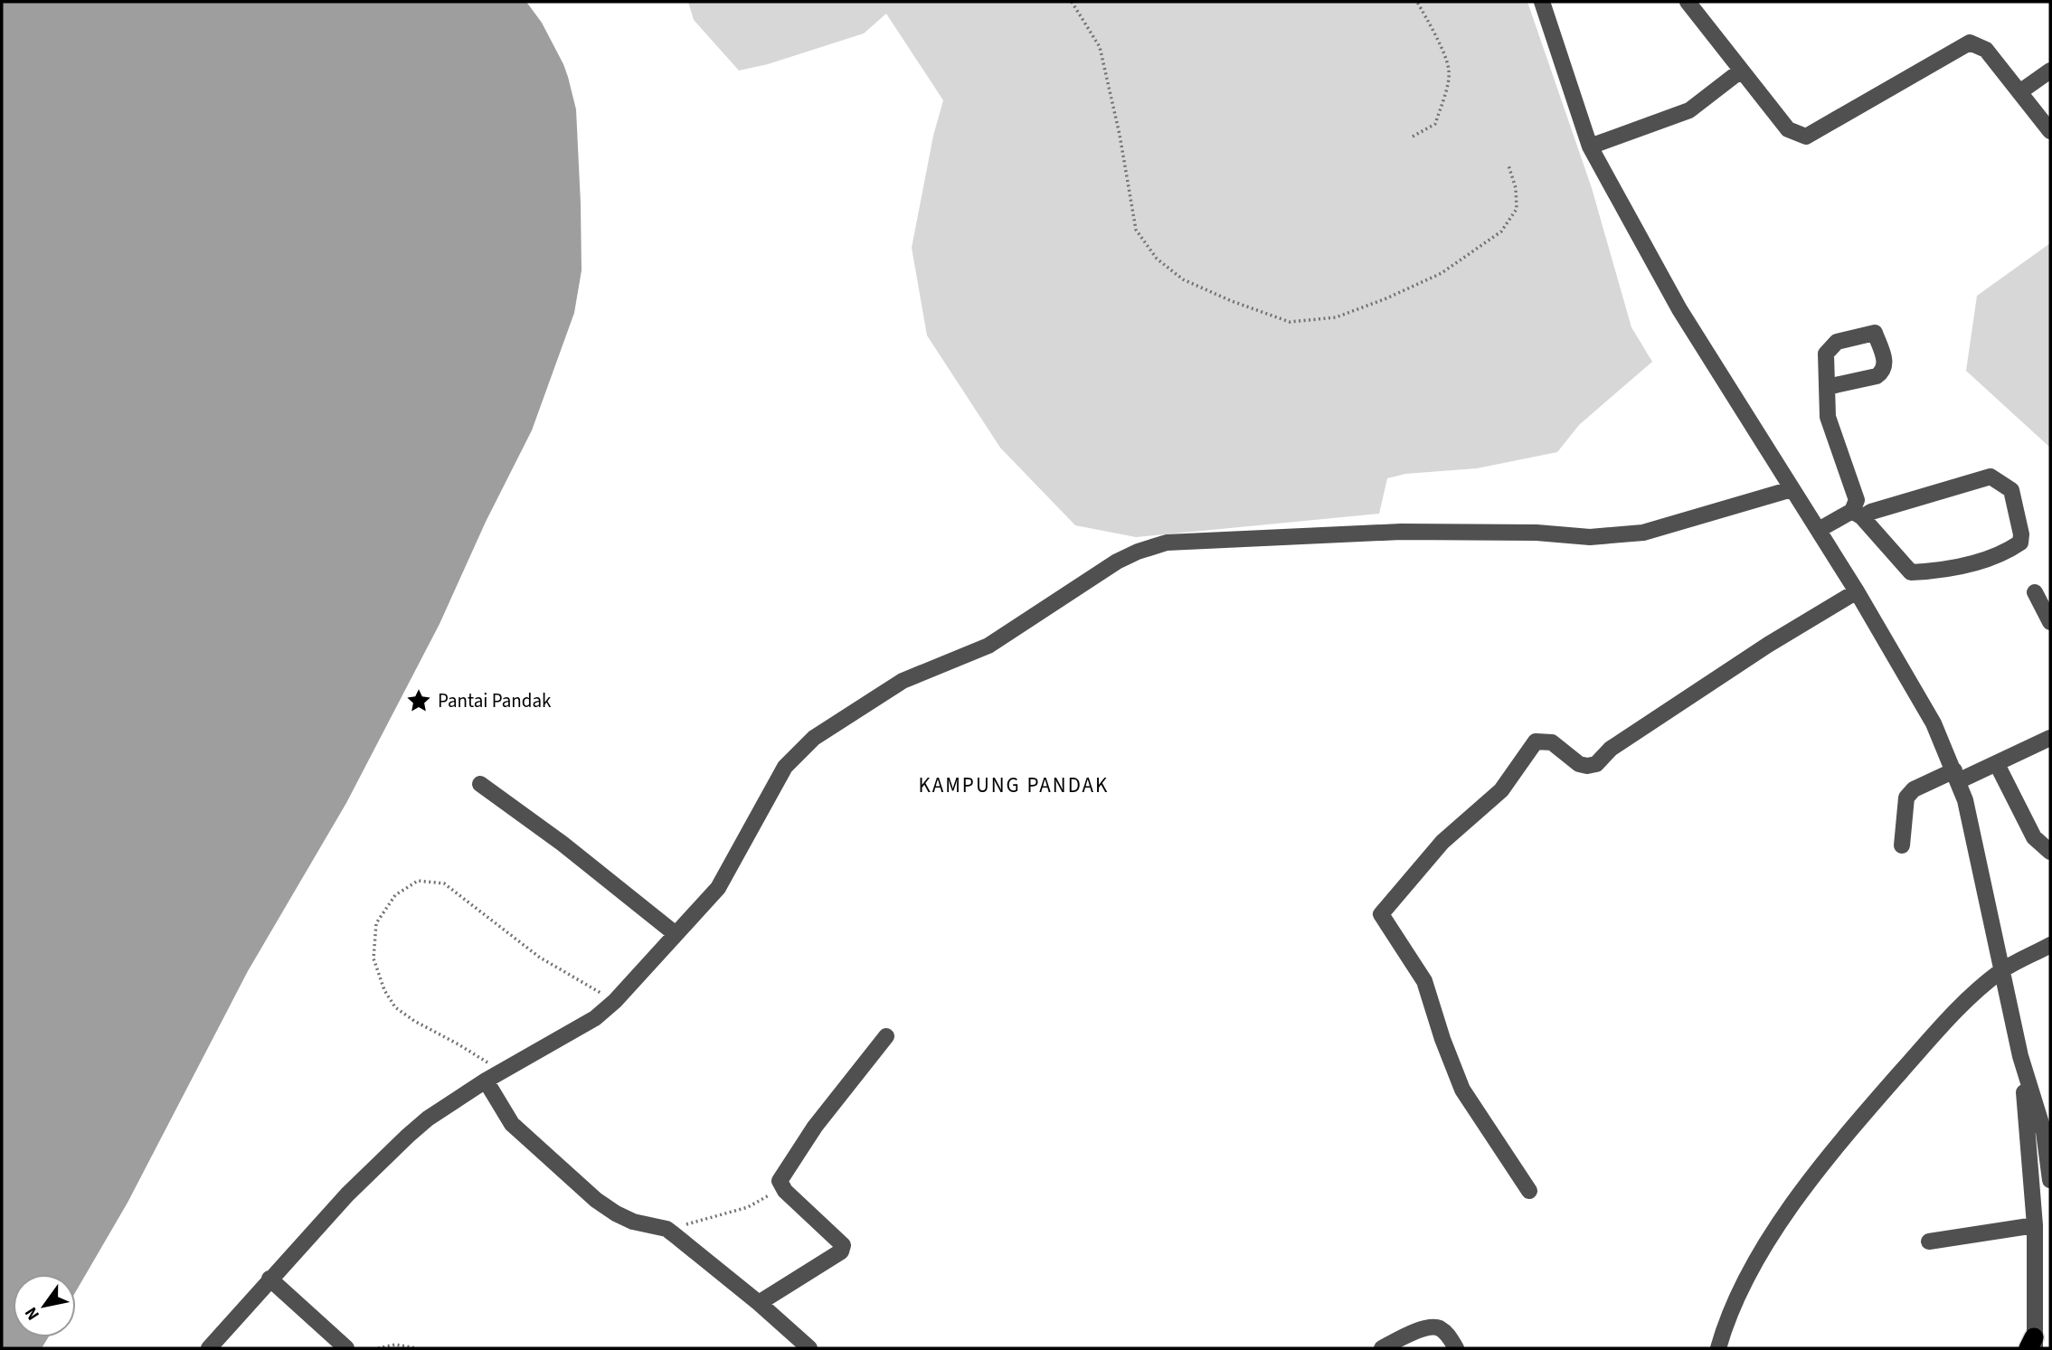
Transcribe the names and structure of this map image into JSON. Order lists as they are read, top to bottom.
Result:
{
  "districts": ["KAMPUNG PANDAK"],
  "places": {
    "place": ["Pantai Pandak"]
  },
  "north": "bottom left"
}
